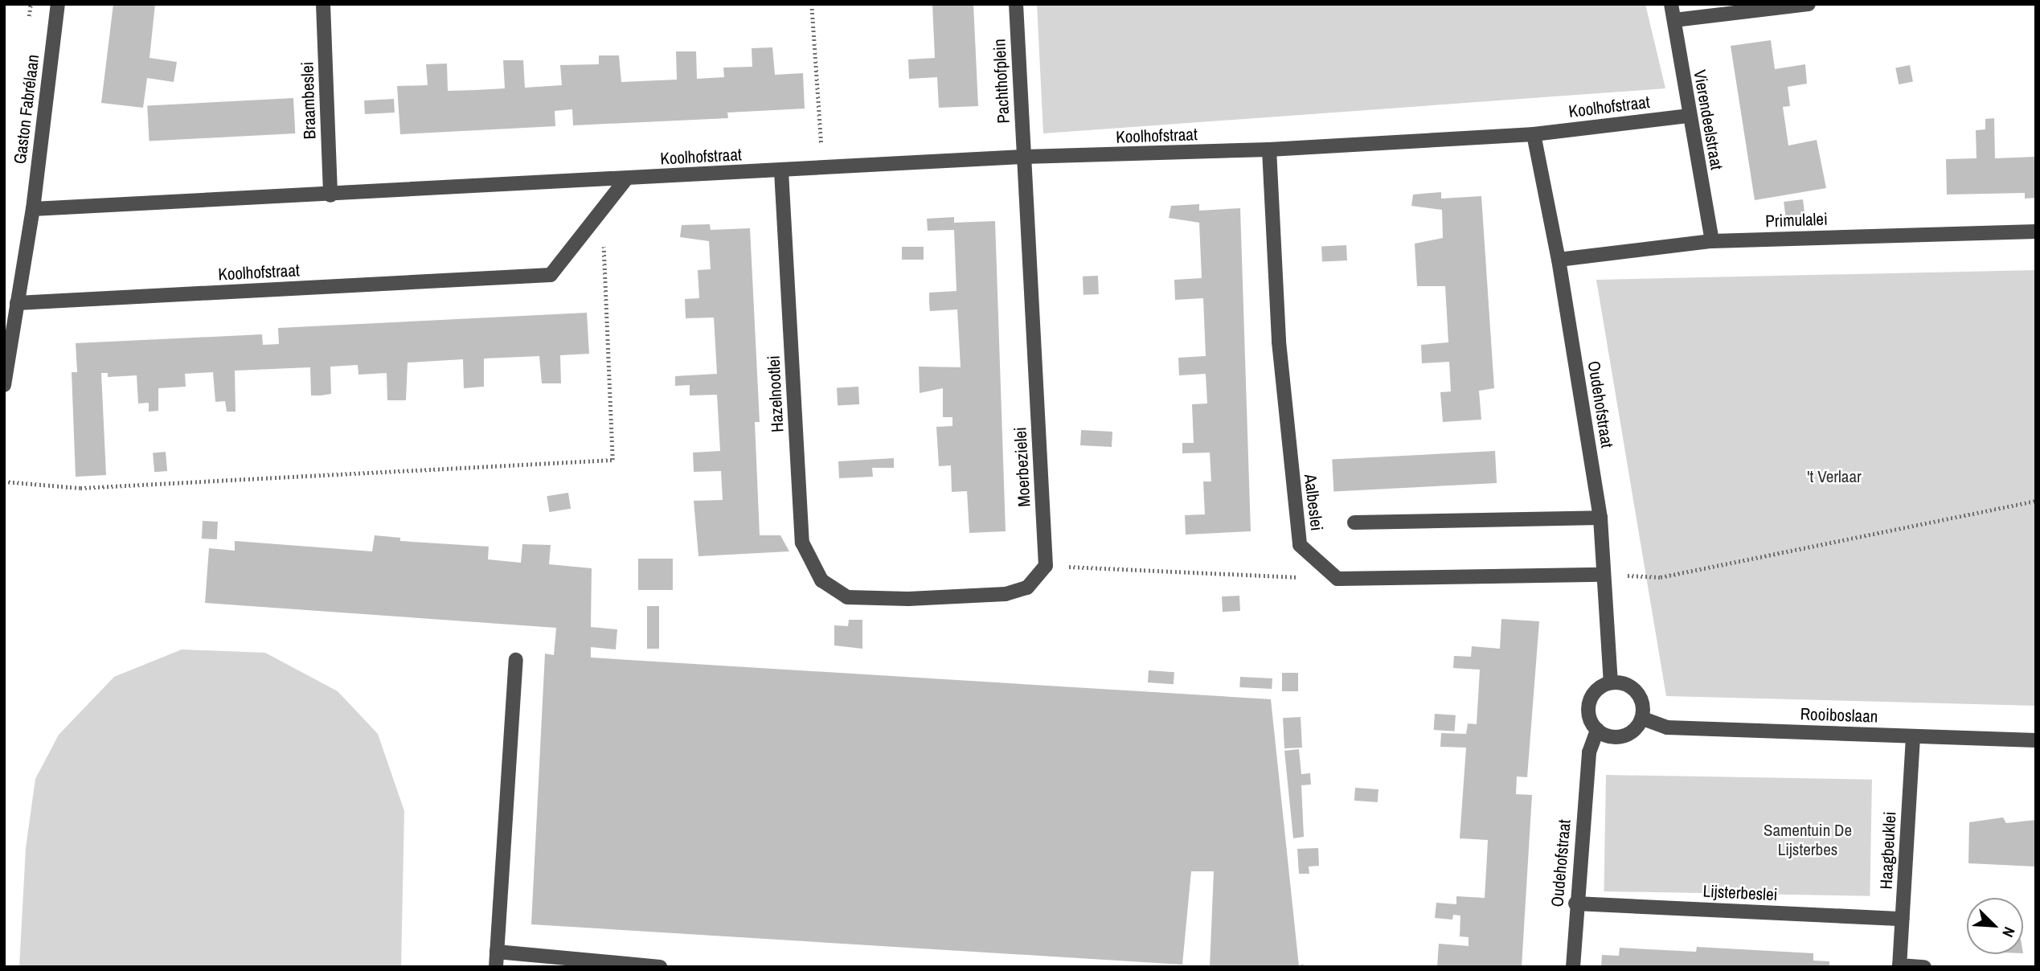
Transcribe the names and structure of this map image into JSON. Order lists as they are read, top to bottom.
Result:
{
  "streets": {
    "street": [
      "Pachthofplein",
      "Braambeslei",
      "Koolhofstraat",
      "Gaston Fabrélaan",
      "Vierendeelstraat",
      "Primulalei",
      "Hazelnootlei",
      "Oudehofstraat",
      "Moerbezielei",
      "Aalbeslei",
      "Rooiboslaan",
      "Haagbeuklei",
      "Lijsterbeslei"
    ]
  },
  "crossings": [
    ["Pachthofplein", "Koolhofstraat"],
    ["Pachthofplein", "Moerbezielei"],
    ["Braambeslei", "Koolhofstraat"],
    ["Koolhofstraat", "Gaston Fabrélaan"],
    ["Koolhofstraat", "Vierendeelstraat"],
    ["Koolhofstraat", "Hazelnootlei"],
    ["Koolhofstraat", "Oudehofstraat"],
    ["Koolhofstraat", "Moerbezielei"],
    ["Koolhofstraat", "Aalbeslei"],
    ["Vierendeelstraat", "Primulalei"],
    ["Primulalei", "Oudehofstraat"],
    ["Hazelnootlei", "Moerbezielei"],
    ["Oudehofstraat", "Rooiboslaan"],
    ["Oudehofstraat", "Lijsterbeslei"],
    ["Rooiboslaan", "Haagbeuklei"],
    ["Haagbeuklei", "Lijsterbeslei"]
  ],
  "parks": ["'t Verlaar", "Samentuin De Lijsterbes"],
  "north": "bottom right"
}
